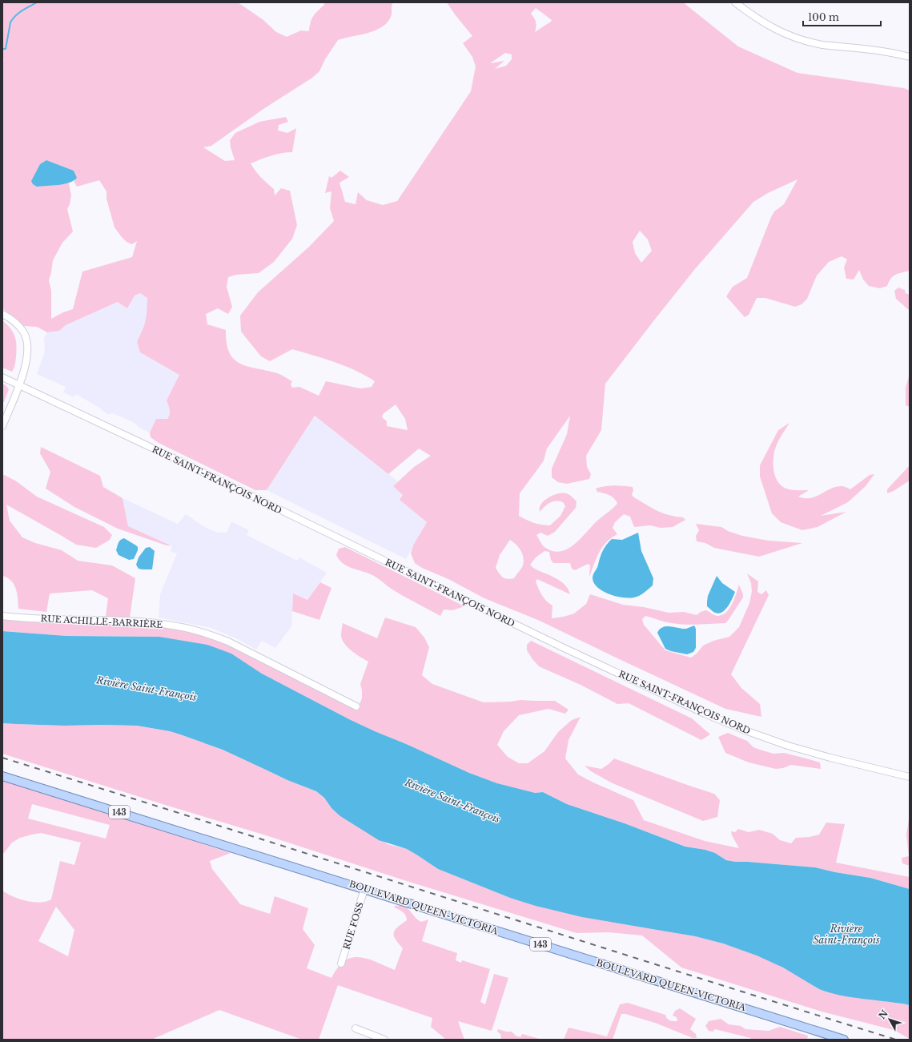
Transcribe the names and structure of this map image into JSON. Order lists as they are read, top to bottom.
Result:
{
  "streets": {
    "main road": ["143", "BOULEVARD QUEEN-VICTORIA"],
    "street": ["RUE SAINT-FRANÇOIS NORD", "RUE ACHILLE-BARRIÈRE", "RUE FOSS"]
  },
  "crossings": [
    ["BOULEVARD QUEEN-VICTORIA", "RUE FOSS"]
  ],
  "water": ["Rivière Saint-François"],
  "scale_bar": "100 m",
  "north": "top left"
}
